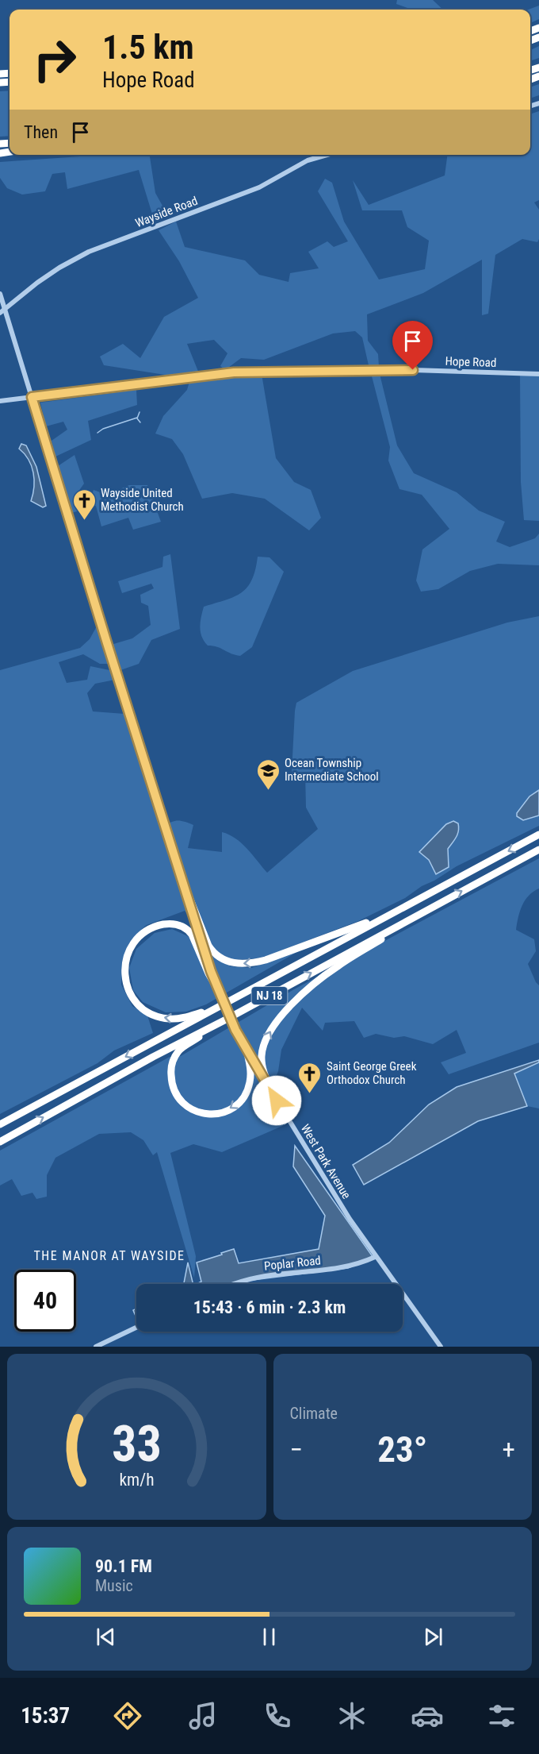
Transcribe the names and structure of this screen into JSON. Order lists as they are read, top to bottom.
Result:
{
  "streets": {
    "highway": ["NJ 18"],
    "street": [
      "Wayside Road",
      "Hope Road",
      "West Park Avenue",
      "Poplar Road"
    ]
  },
  "crossings": [
    ["Wayside Road", "West Park Avenue"],
    ["Hope Road", "West Park Avenue"],
    ["West Park Avenue", "Poplar Road"]
  ],
  "districts": ["THE MANOR AT WAYSIDE"],
  "places": {
    "church": ["Wayside United Methodist Church", "Saint George Greek Orthodox Church"],
    "school or university": ["Ocean Township Intermediate School"]
  },
  "page": {
    "turn": ["1.5 km", "Hope Road"],
    "then": "Then",
    "limit": "40",
    "trip": "15:43 · 6 min · 2.3 km",
    "tile": "Climate",
    "heat": ["−", "23°", "+"],
    "song": ["90.1 FM", "Music"],
    "tabs": "15:37",
    "gauge": ["33", "km/h"]
  }
}
